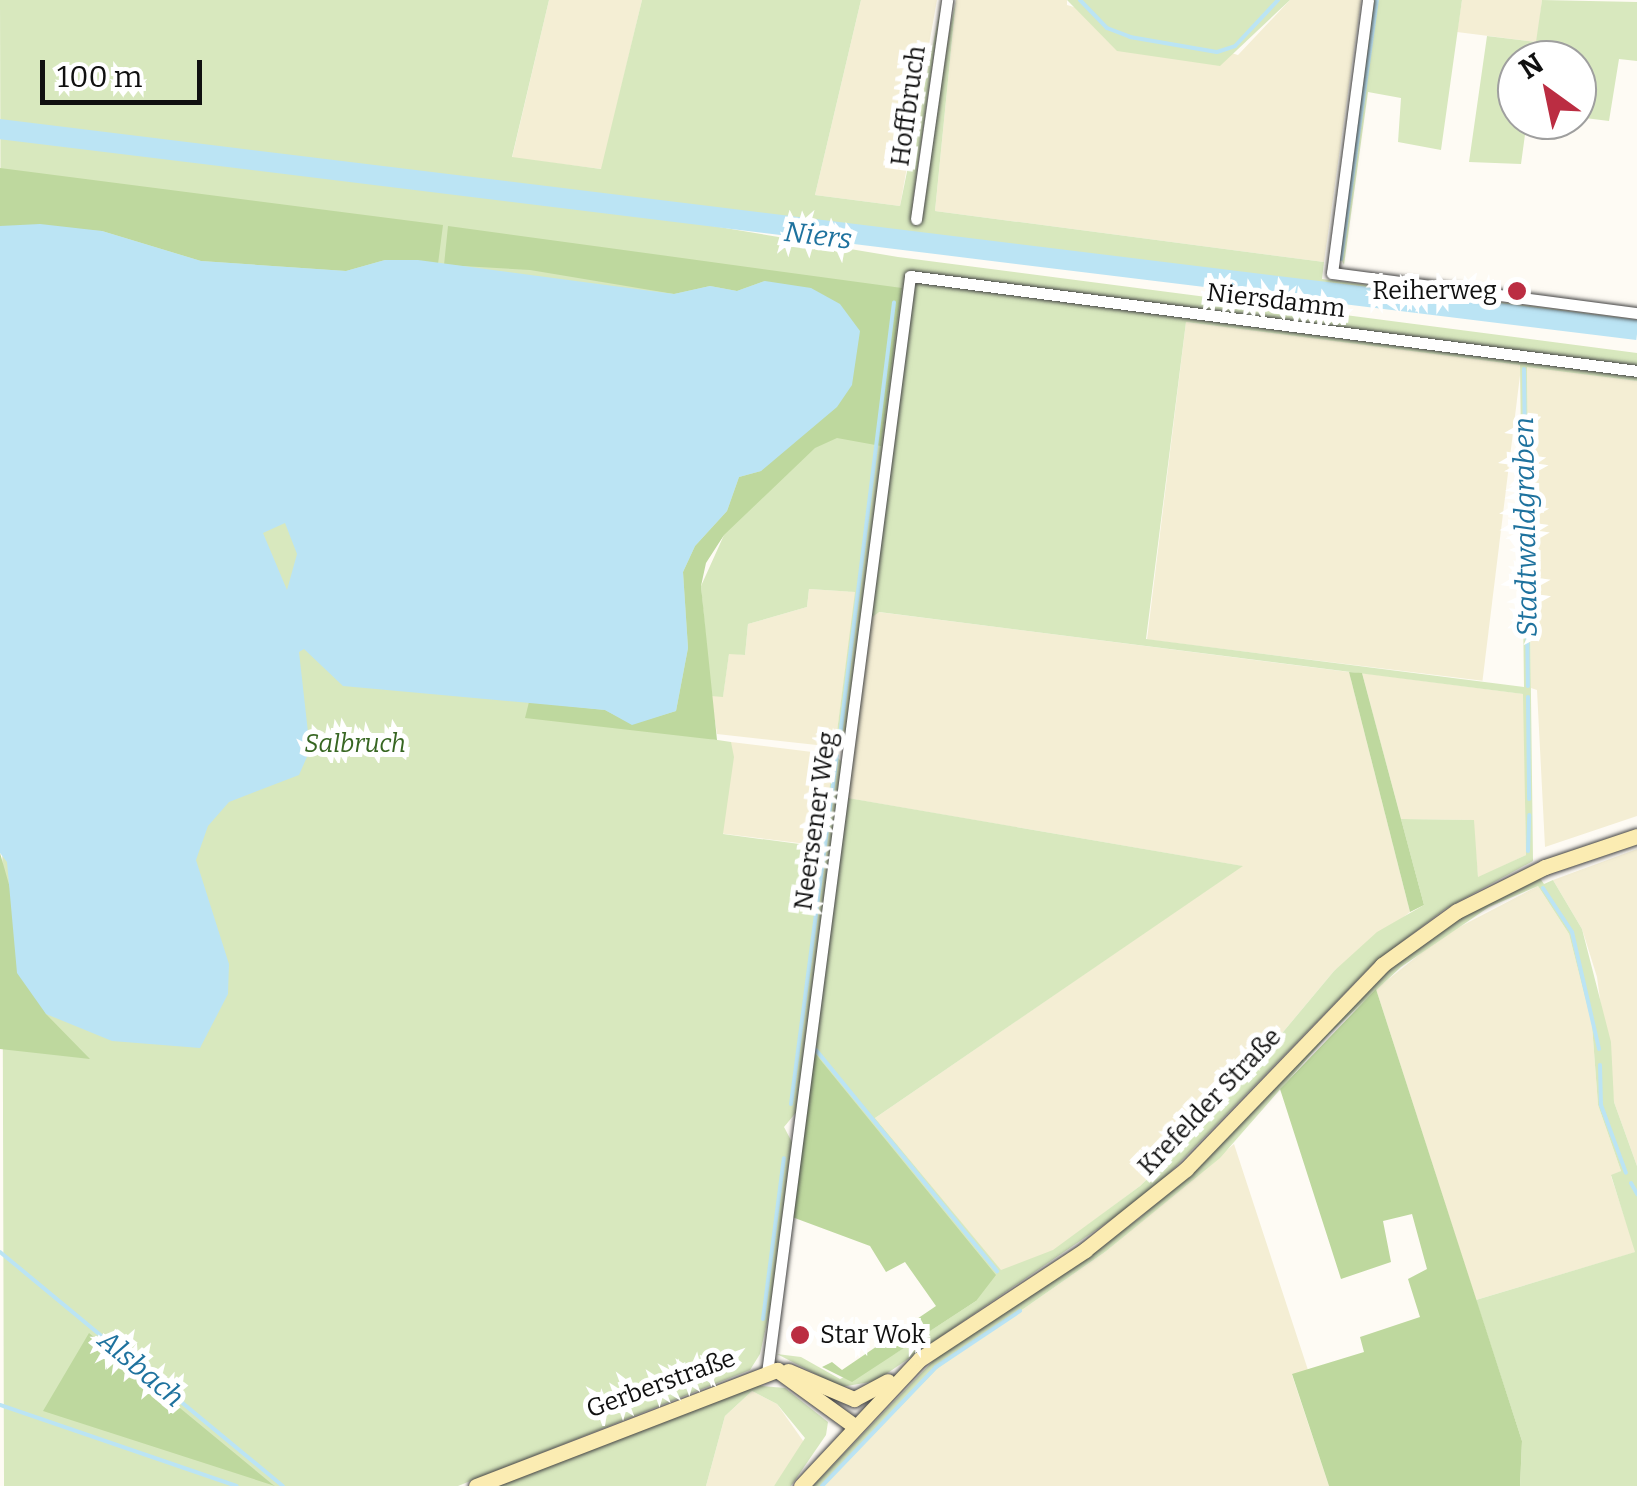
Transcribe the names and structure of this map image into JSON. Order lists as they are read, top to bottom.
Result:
{
  "streets": {
    "main road": ["Krefelder Straße", "Gerberstraße"],
    "street": ["Hoffbruch", "Niersdamm", "Neersener Weg"]
  },
  "crossings": [
    ["Niersdamm", "Neersener Weg"],
    ["Neersener Weg", "Gerberstraße"]
  ],
  "water": ["Niers", "Stadtwaldgraben", "Alsbach"],
  "parks": ["Salbruch"],
  "places": ["Reiherweg", "Star Wok"],
  "scale_bar": "100 m",
  "north": "top left"
}
